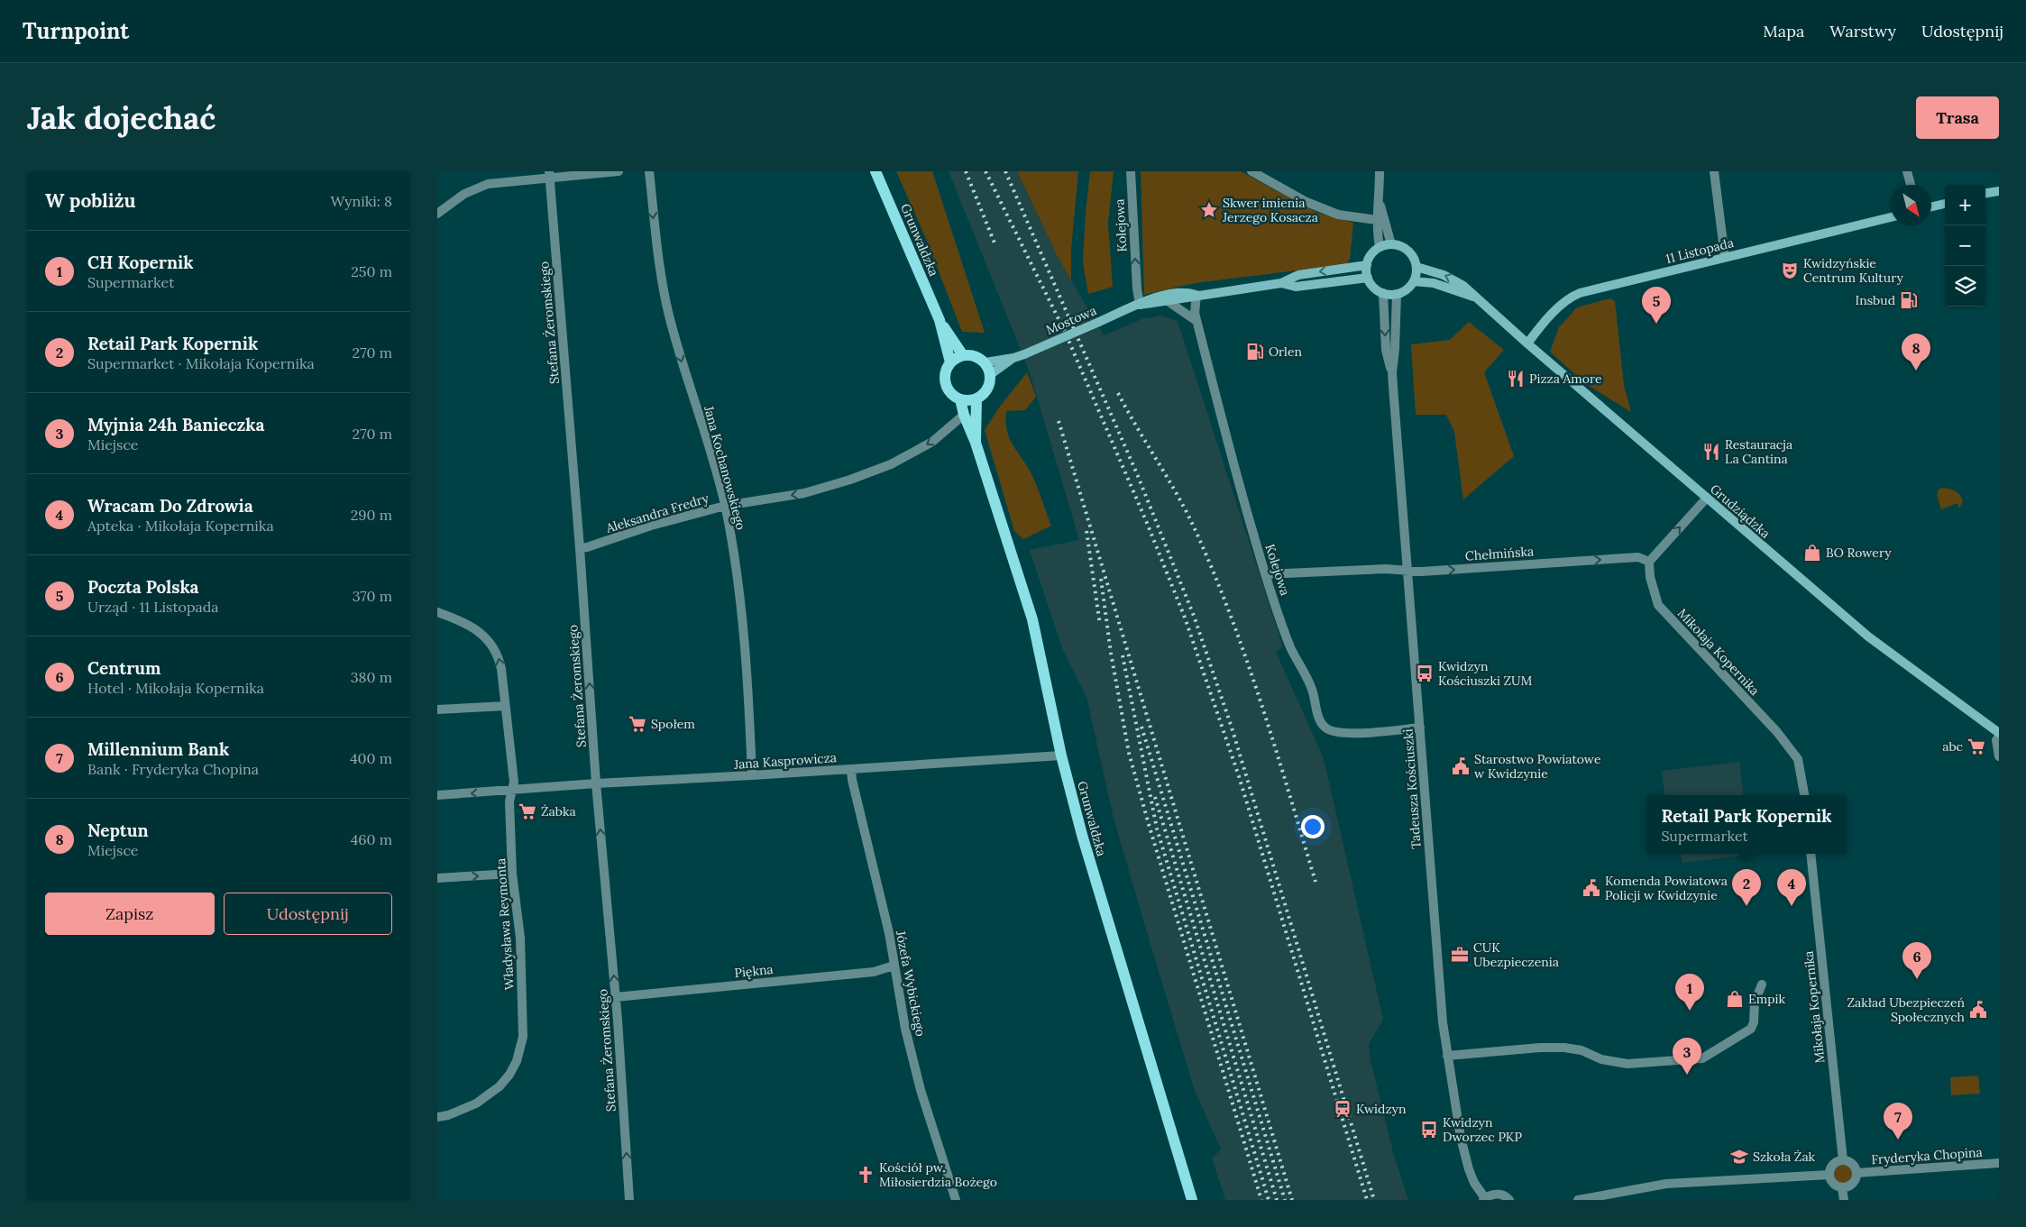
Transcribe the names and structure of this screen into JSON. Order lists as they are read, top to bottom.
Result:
{
  "streets": {
    "main road": ["Grunwaldzka"],
    "street": [
      "Kolejowa",
      "11 Listopada",
      "Mostowa",
      "Stefana Żeromskiego",
      "Jana Kochanowskiego",
      "Grudziądzka",
      "Aleksandra Fredry",
      "Chełmińska",
      "Mikołaja Kopernika",
      "Jana Kasprowicza",
      "Tadeusza Kościuszki",
      "Władysława Reymonta",
      "Piękna",
      "Józefa Wybickiego",
      "Fryderyka Chopina"
    ]
  },
  "crossings": [
    ["Kolejowa", "Mostowa"],
    ["Kolejowa", "Chełmińska"],
    ["Kolejowa", "Tadeusza Kościuszki"],
    ["Grunwaldzka", "Mostowa"],
    ["Grunwaldzka", "Aleksandra Fredry"],
    ["Grunwaldzka", "Jana Kasprowicza"],
    ["11 Listopada", "Grudziądzka"],
    ["Mostowa", "Grudziądzka"],
    ["Mostowa", "Tadeusza Kościuszki"],
    ["Stefana Żeromskiego", "Aleksandra Fredry"],
    ["Stefana Żeromskiego", "Jana Kasprowicza"],
    ["Stefana Żeromskiego", "Piękna"],
    ["Jana Kochanowskiego", "Aleksandra Fredry"],
    ["Jana Kochanowskiego", "Jana Kasprowicza"],
    ["Grudziądzka", "Tadeusza Kościuszki"],
    ["Chełmińska", "Mikołaja Kopernika"],
    ["Chełmińska", "Tadeusza Kościuszki"],
    ["Mikołaja Kopernika", "Fryderyka Chopina"],
    ["Jana Kasprowicza", "Władysława Reymonta"],
    ["Jana Kasprowicza", "Józefa Wybickiego"],
    ["Piękna", "Józefa Wybickiego"]
  ],
  "one_way": [
    "Stefana Żeromskiego",
    "Jana Kochanowskiego",
    "Aleksandra Fredry",
    "Chełmińska"
  ],
  "places": {
    "place": ["Skwer imienia Jerzego Kosacza"],
    "theatre": ["Kwidzyńskie Centrum Kultury"],
    "fuel station": ["Insbud", "Orlen"],
    "restaurant": ["Pizza Amore", "Restauracja La Cantina"],
    "shop": ["BO Rowery", "Empik"],
    "bus stop": ["Kwidzyn Kościuszki ZUM", "Kwidzyn Dworzec PKP"],
    "supermarket": ["Społem", "abc", "Żabka"],
    "public building": ["Starostwo Powiatowe w Kwidzynie", "Komenda Powiatowa Policji w Kwidzynie", "Zakład Ubezpieczeń Społecznych"],
    "office": ["CUK Ubezpieczenia"],
    "station": ["Kwidzyn"],
    "school or university": ["Szkoła Żak"],
    "church": ["Kościół pw. Miłosierdzia Bożego"]
  },
  "north": "bottom right",
  "page": {
    "header": "Turnpoint",
    "nav": ["Mapa", "Warstwy", "Udostępnij"],
    "buttons": [
      "Trasa",
      ["Zapisz", "Udostępnij"]
    ],
    "title": "Jak dojechać",
    "heading": ["W pobliżu", "Wyniki: 8"],
    "map_buttons": ["+", "−"],
    "list": [
      {
        "mark": "1",
        "name": "CH Kopernik",
        "note": "Supermarket",
        "value": "250 m"
      },
      {
        "mark": "2",
        "name": "Retail Park Kopernik",
        "note": "Supermarket · Mikołaja Kopernika",
        "value": "270 m"
      },
      {
        "mark": "3",
        "name": "Myjnia 24h Banieczka",
        "note": "Miejsce",
        "value": "270 m"
      },
      {
        "mark": "4",
        "name": "Wracam Do Zdrowia",
        "note": "Apteka · Mikołaja Kopernika",
        "value": "290 m"
      },
      {
        "mark": "5",
        "name": "Poczta Polska",
        "note": "Urząd · 11 Listopada",
        "value": "370 m"
      },
      {
        "mark": "6",
        "name": "Centrum",
        "note": "Hotel · Mikołaja Kopernika",
        "value": "380 m"
      },
      {
        "mark": "7",
        "name": "Millennium Bank",
        "note": "Bank · Fryderyka Chopina",
        "value": "400 m"
      },
      {
        "mark": "8",
        "name": "Neptun",
        "note": "Miejsce",
        "value": "460 m"
      }
    ],
    "pins": [
      "5",
      "8",
      "2",
      "4",
      "6",
      "1",
      "3",
      "7"
    ],
    "popup": ["Retail Park Kopernik", "Supermarket"]
  }
}
